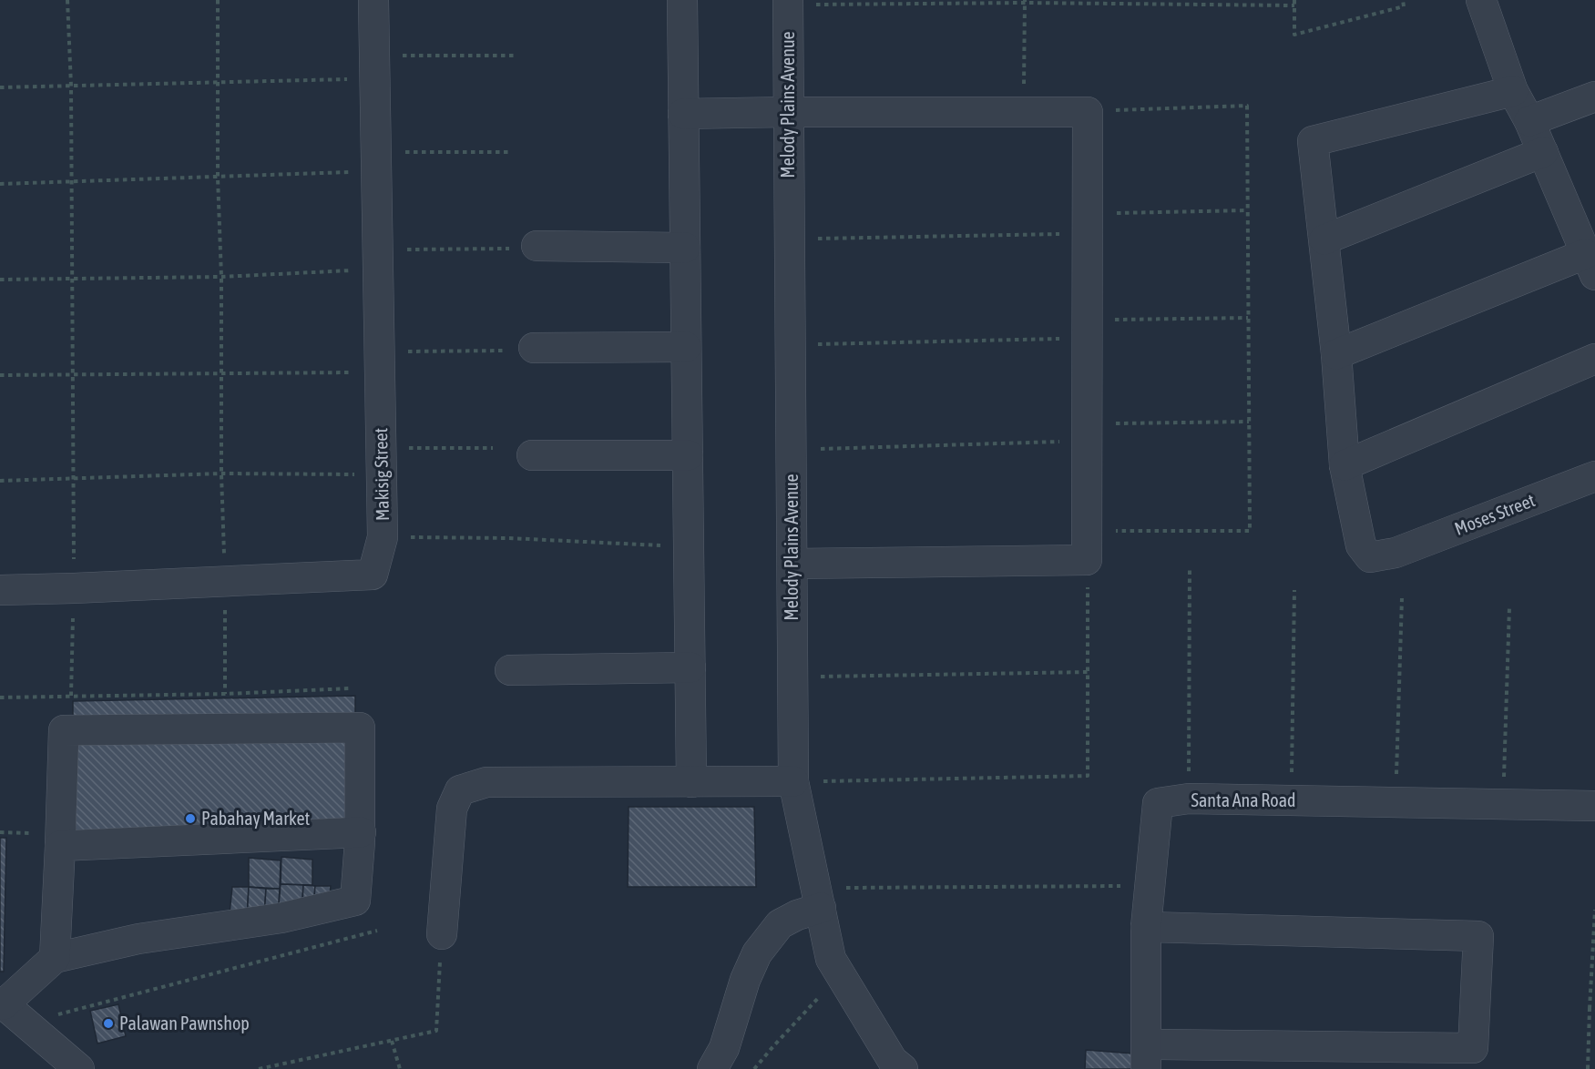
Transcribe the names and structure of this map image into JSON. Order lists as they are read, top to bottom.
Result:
{
  "streets": {
    "street": [
      "Melody Plains Avenue",
      "Makisig Street",
      "Moses Street",
      "Santa Ana Road"
    ]
  },
  "places": ["Pabahay Market", "Palawan Pawnshop"]
}
